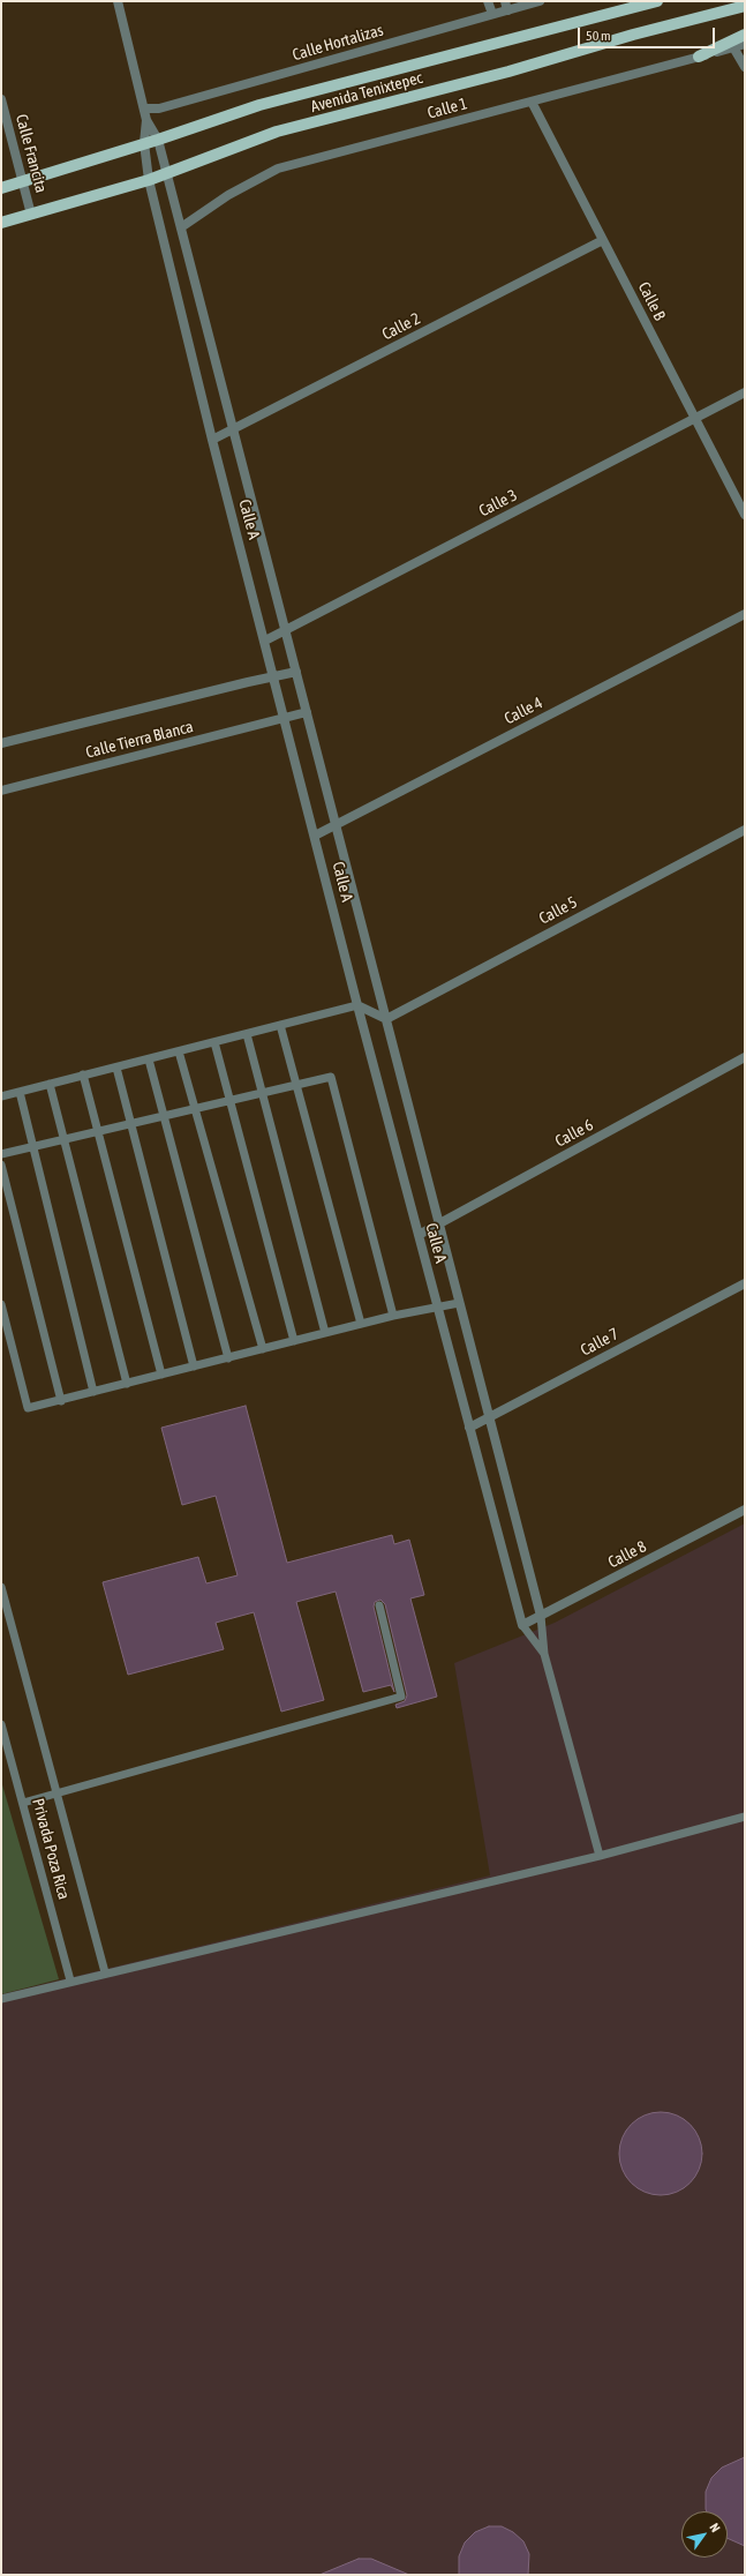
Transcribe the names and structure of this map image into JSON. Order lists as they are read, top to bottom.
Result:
{
  "streets": {
    "main road": ["Avenida Tenixtepec"],
    "street": [
      "Calle Hortalizas",
      "Calle 1",
      "Calle Francita",
      "Calle B",
      "Calle 2",
      "Calle 3",
      "Calle A",
      "Calle 4",
      "Calle Tierra Blanca",
      "Calle 5",
      "Calle 6",
      "Calle 7",
      "Calle 8"
    ],
    "lane": ["Privada Poza Rica"]
  },
  "crossings": [
    ["Avenida Tenixtepec", "Calle Francita"],
    ["Avenida Tenixtepec", "Calle A"],
    ["Calle 1", "Calle B"],
    ["Calle 1", "Calle A"],
    ["Calle B", "Calle 2"],
    ["Calle B", "Calle 3"],
    ["Calle 2", "Calle A"],
    ["Calle 3", "Calle A"],
    ["Calle A", "Calle 4"],
    ["Calle A", "Calle Tierra Blanca"],
    ["Calle A", "Calle 5"],
    ["Calle A", "Calle 6"],
    ["Calle A", "Calle 7"],
    ["Calle A", "Calle 8"]
  ],
  "scale_bar": "50 m",
  "north": "top right"
}
